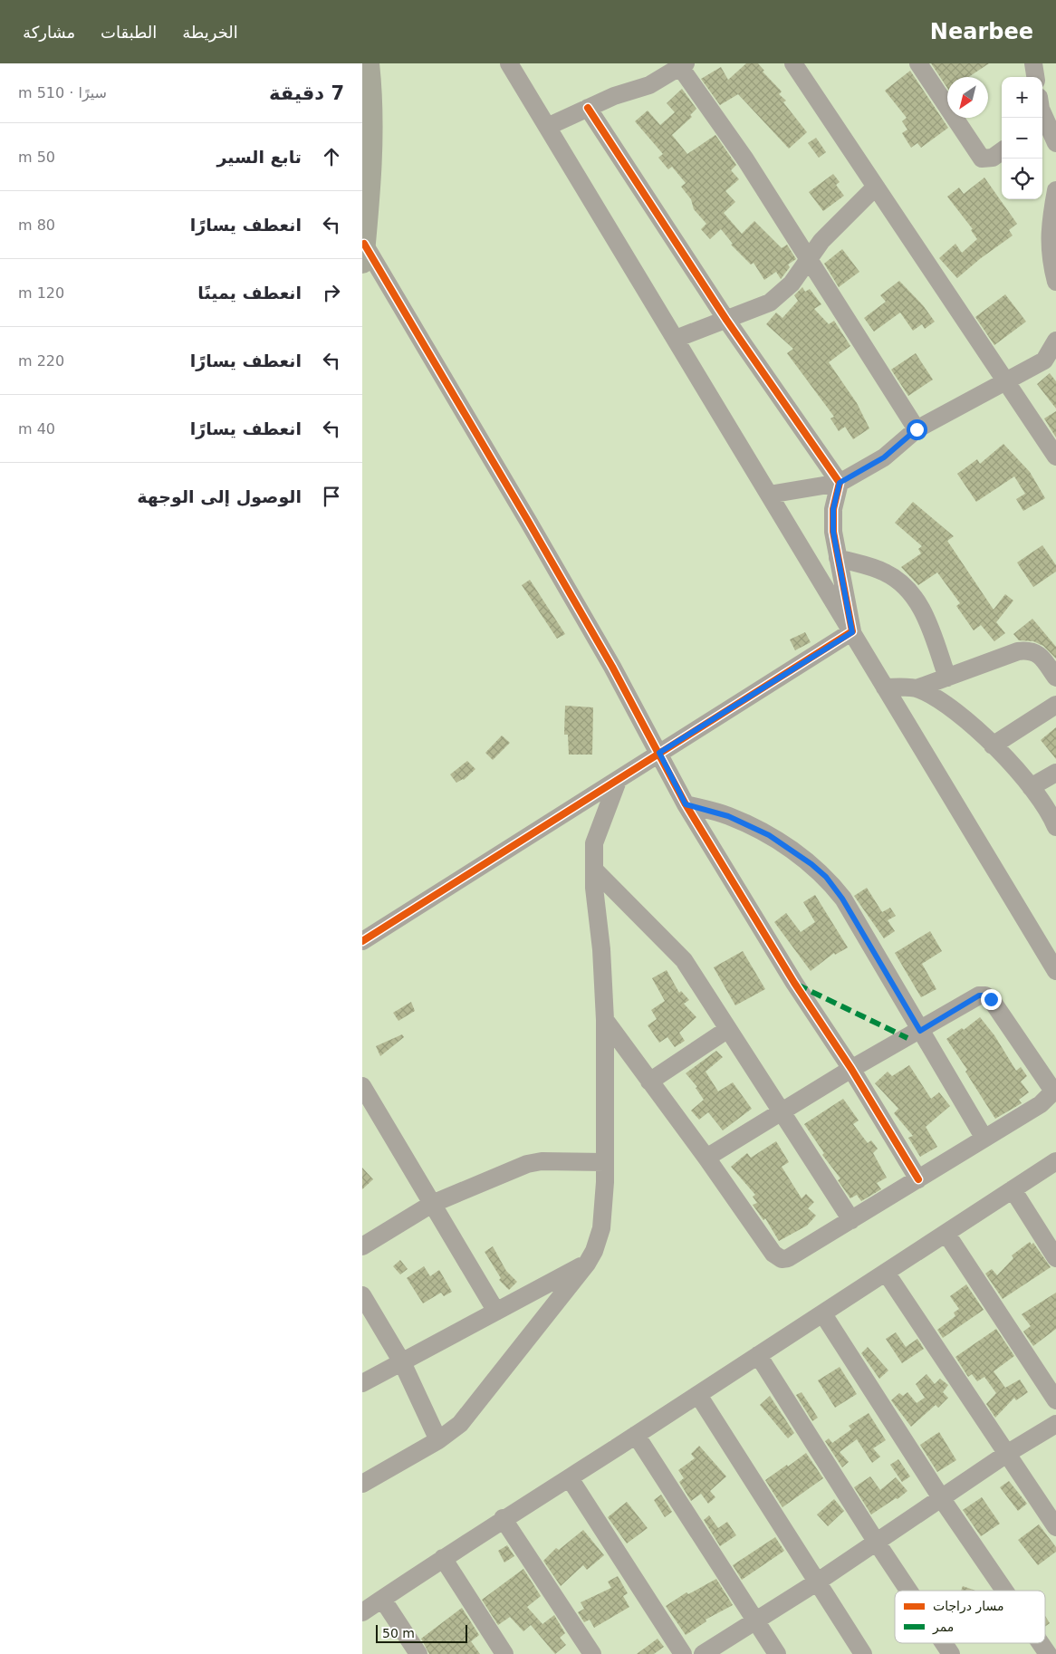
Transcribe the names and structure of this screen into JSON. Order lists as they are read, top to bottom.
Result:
{
  "legend": ["مسار دراجات", "ممر"],
  "scale_bar": "50 m",
  "north": "bottom left",
  "page": {
    "header": "Nearbee",
    "nav": ["الخريطة", "الطبقات", "مشاركة"],
    "heading": ["7 دقيقة", "سيرًا · 510 m"],
    "map_buttons": ["+", "−"],
    "list": [
      ["تابع السير", "50 m"],
      ["انعطف يسارًا", "80 m"],
      ["انعطف يمينًا", "120 m"],
      ["انعطف يسارًا", "220 m"],
      ["انعطف يسارًا", "40 m"],
      "الوصول إلى الوجهة"
    ],
    "scale": "50 m"
  }
}
